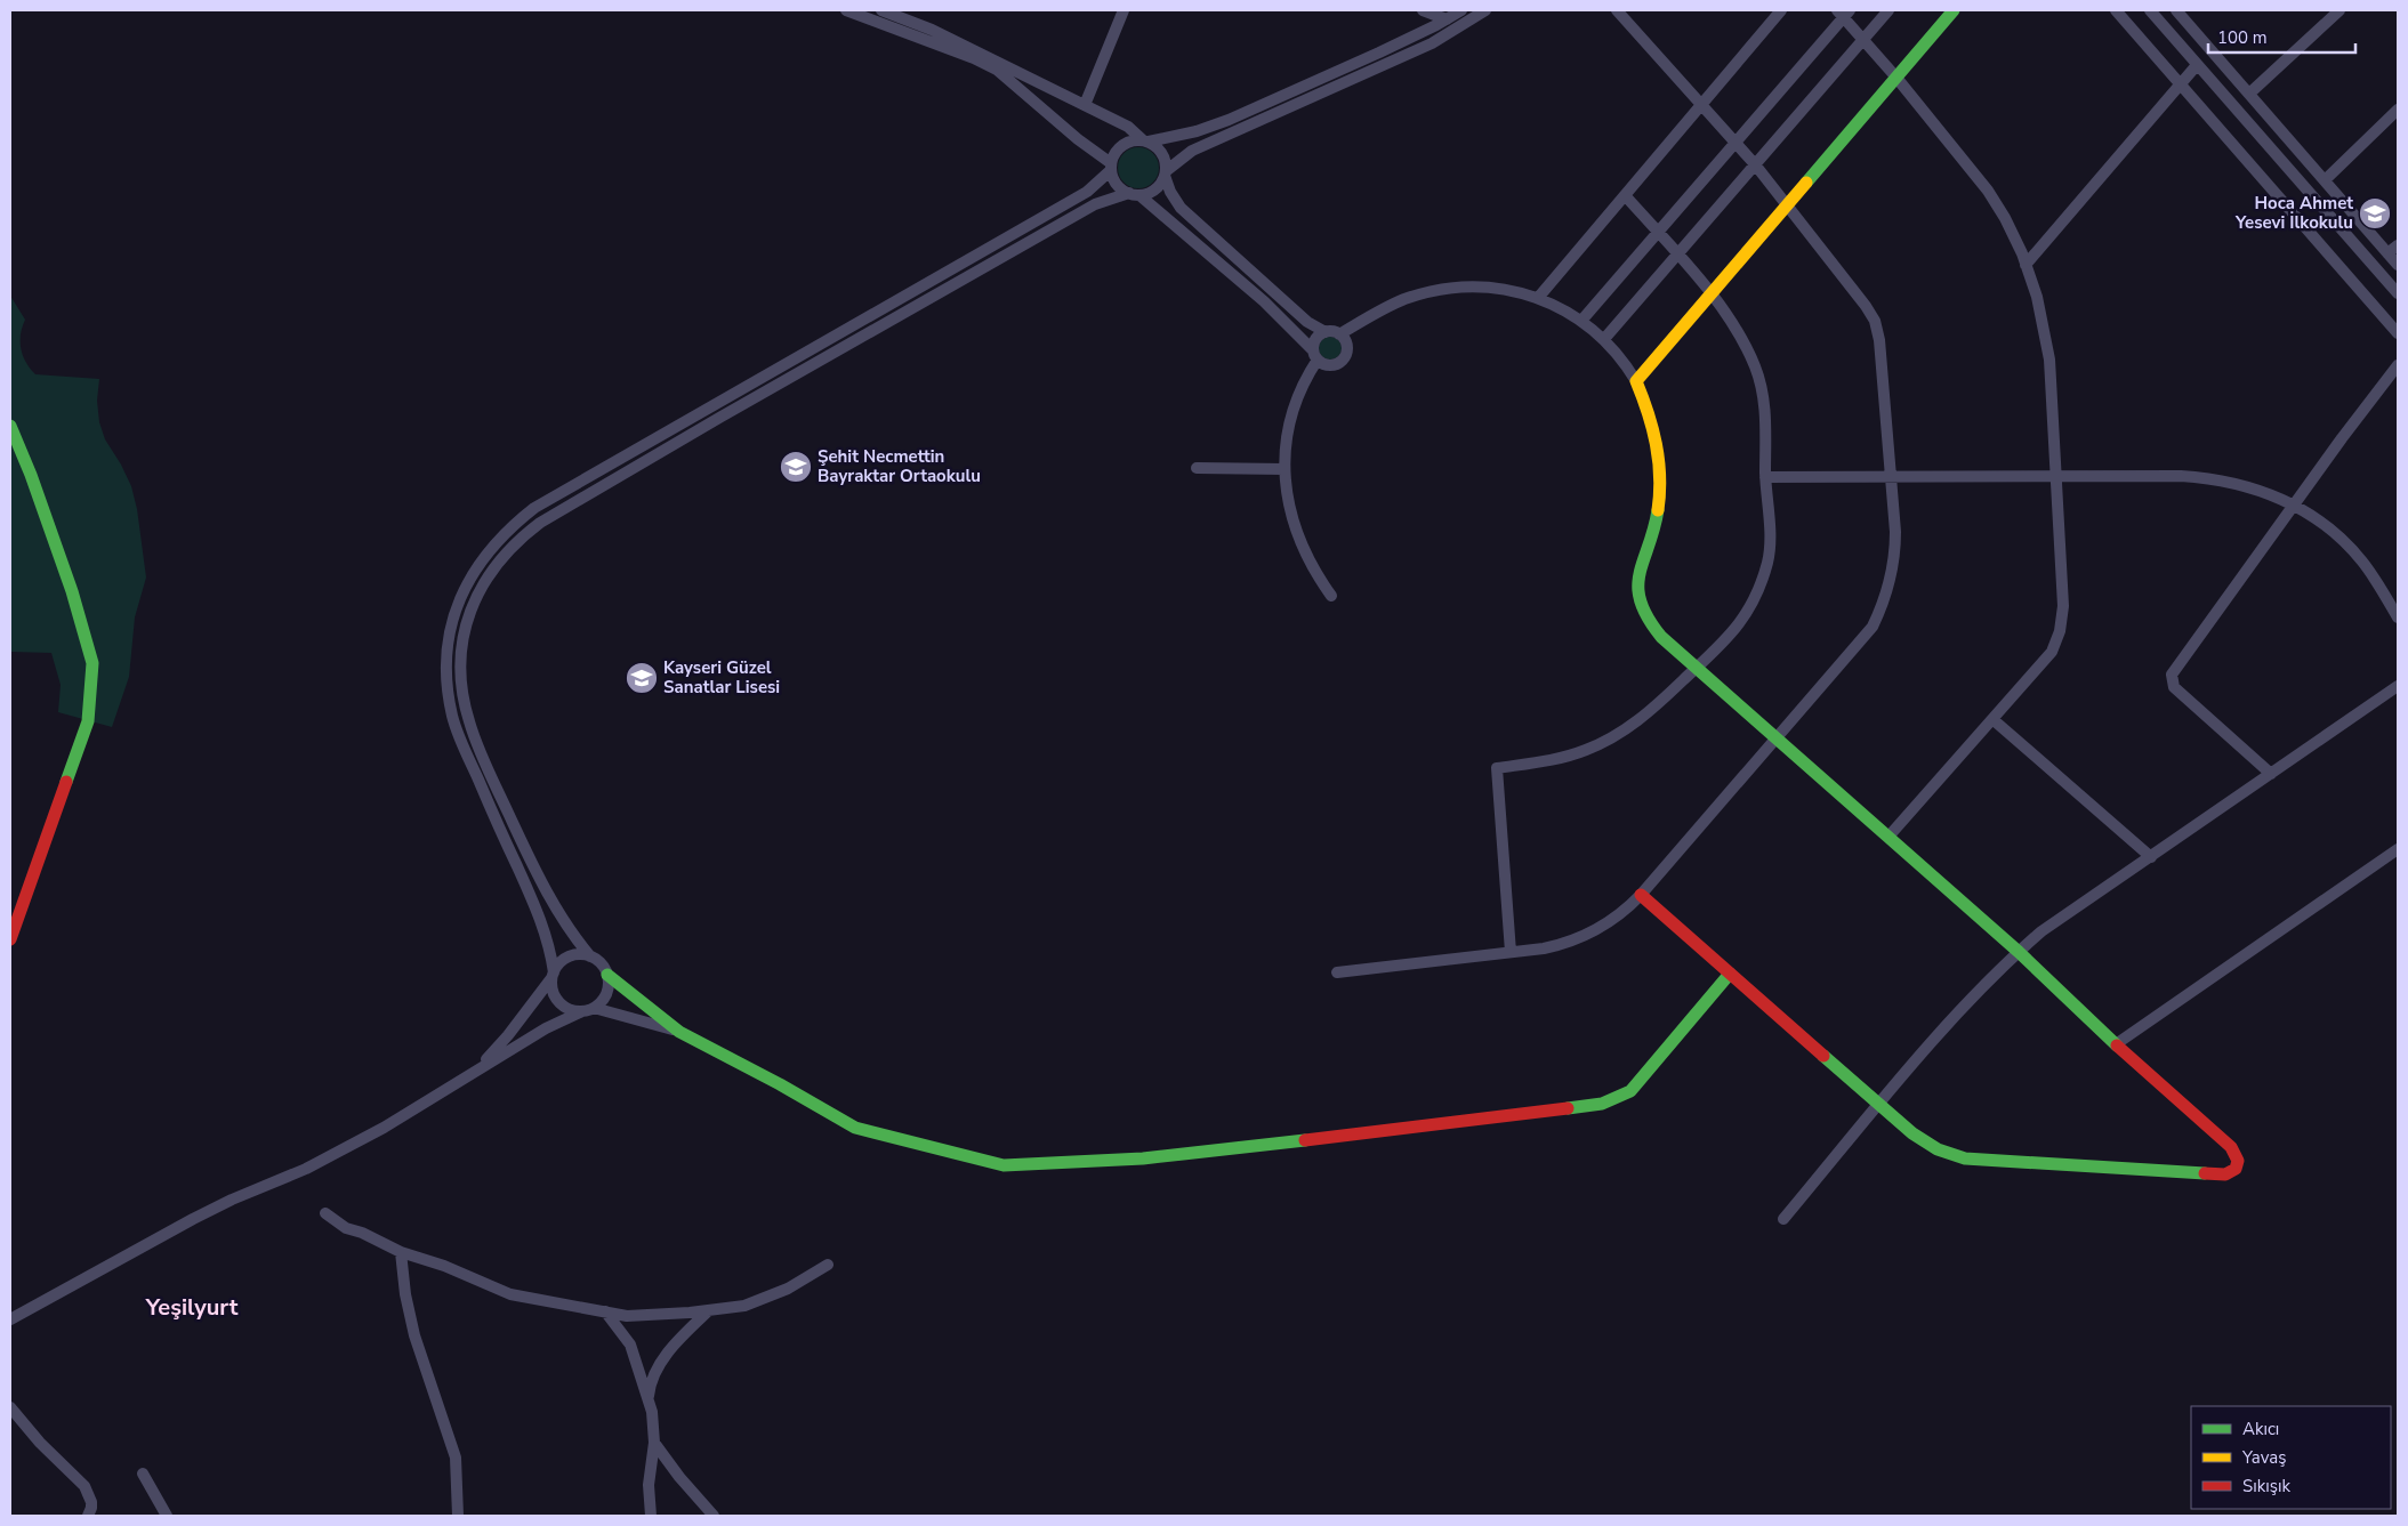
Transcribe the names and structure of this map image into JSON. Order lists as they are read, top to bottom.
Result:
{
  "districts": ["Yeşilyurt"],
  "places": {
    "school or university": ["Hoca Ahmet Yesevi İlkokulu", "Şehit Necmettin Bayraktar Ortaokulu", "Kayseri Güzel Sanatlar Lisesi"]
  },
  "legend": ["Akıcı", "Yavaş", "Sıkışık"],
  "scale_bar": "100 m"
}
